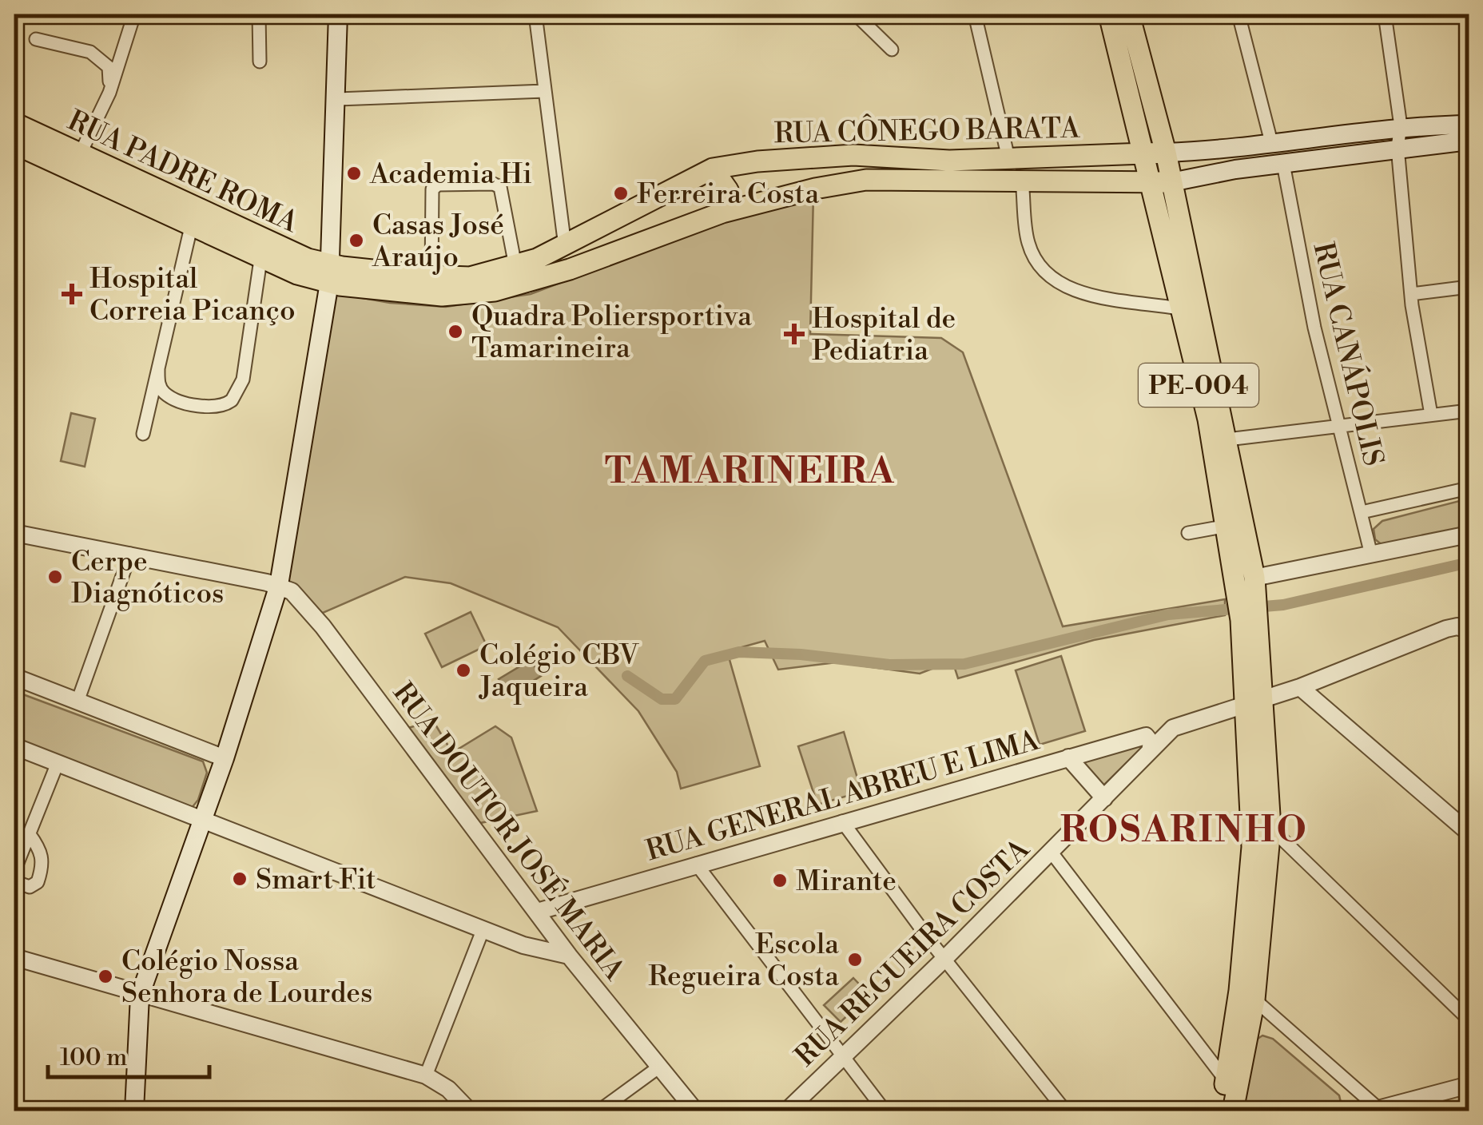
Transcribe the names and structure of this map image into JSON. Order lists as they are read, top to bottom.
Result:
{
  "streets": {
    "main road": ["RUA CÔNEGO BARATA", "RUA PADRE ROMA", "PE-004"],
    "street": [
      "RUA CANÁPOLIS",
      "RUA GENERAL ABREU E LIMA",
      "RUA DOUTOR JOSÉ MARIA",
      "RUA REGUEIRA COSTA"
    ]
  },
  "crossings": [
    ["RUA CÔNEGO BARATA", "RUA PADRE ROMA"],
    ["RUA CÔNEGO BARATA", "PE-004"],
    ["PE-004", "RUA REGUEIRA COSTA"],
    ["RUA GENERAL ABREU E LIMA", "RUA DOUTOR JOSÉ MARIA"],
    ["RUA GENERAL ABREU E LIMA", "RUA REGUEIRA COSTA"]
  ],
  "districts": ["TAMARINEIRA", "ROSARINHO"],
  "places": {
    "other": [
      "Academia Hi",
      "Ferreira Costa",
      "Casas José Araújo",
      "Quadra Poliersportiva Tamarineira",
      "Cerpe Diagnóticos",
      "Colégio CBV Jaqueira",
      "Smart Fit",
      "Mirante",
      "Escola Regueira Costa",
      "Colégio Nossa Senhora de Lourdes"
    ],
    "health": ["Hospital Correia Picanço", "Hospital de Pediatria"]
  },
  "scale_bar": "100 m"
}
